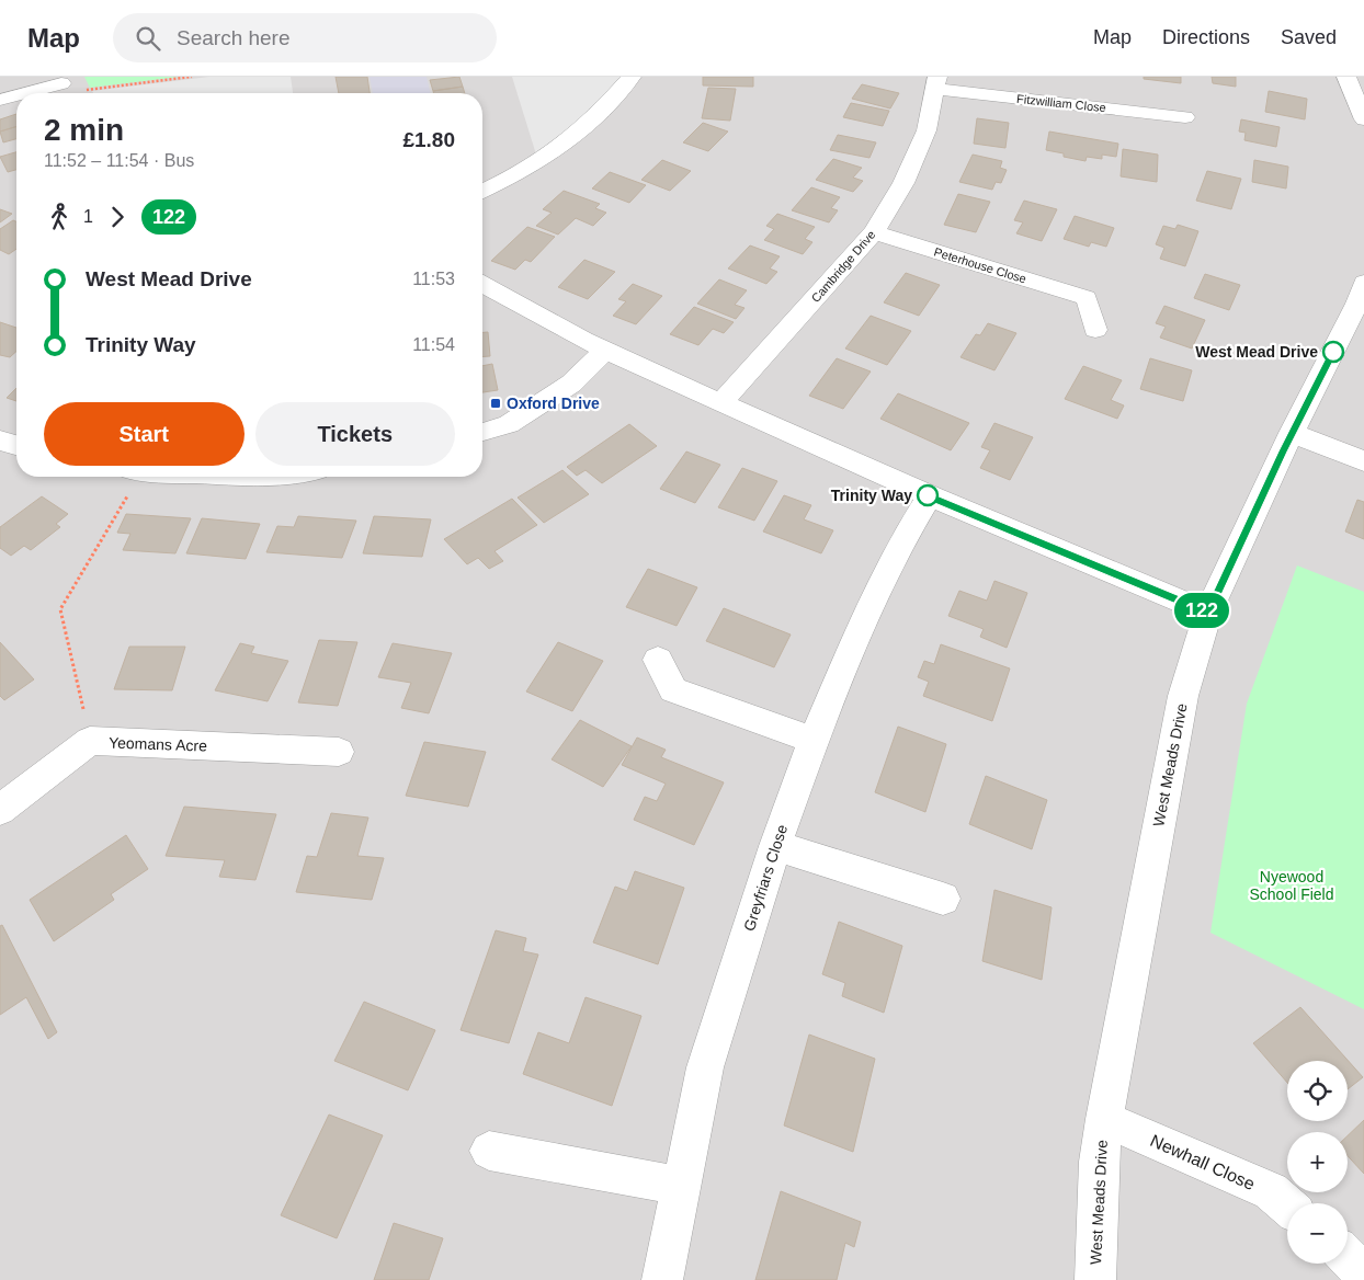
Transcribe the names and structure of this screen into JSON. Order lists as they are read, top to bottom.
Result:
{
  "streets": {
    "street": [
      "Fitzwilliam Close",
      "Peterhouse Close",
      "Cambridge Drive",
      "Yeomans Acre",
      "West Meads Drive",
      "Greyfriars Close",
      "Newhall Close"
    ]
  },
  "crossings": [
    ["Fitzwilliam Close", "Cambridge Drive"],
    ["Peterhouse Close", "Cambridge Drive"],
    ["West Meads Drive", "Newhall Close"]
  ],
  "parks": ["Nyewood School Field"],
  "places": {
    "other": ["West Mead Drive", "Trinity Way"],
    "transit": ["Oxford Drive"]
  },
  "lines": ["bus line 122"],
  "page": {
    "header": "Map",
    "search": "Search here",
    "nav": ["Map", "Directions", "Saved"],
    "on_map": "122",
    "heading": ["2 min", "11:52 – 11:54 · Bus", "£1.80"],
    "legs": ["1", "122"],
    "list": [
      {
        "name": "West Mead Drive",
        "value": "11:53"
      },
      {
        "name": "Trinity Way",
        "value": "11:54"
      }
    ],
    "buttons": ["Start", "Tickets"],
    "map_buttons": ["+", "−"]
  }
}
